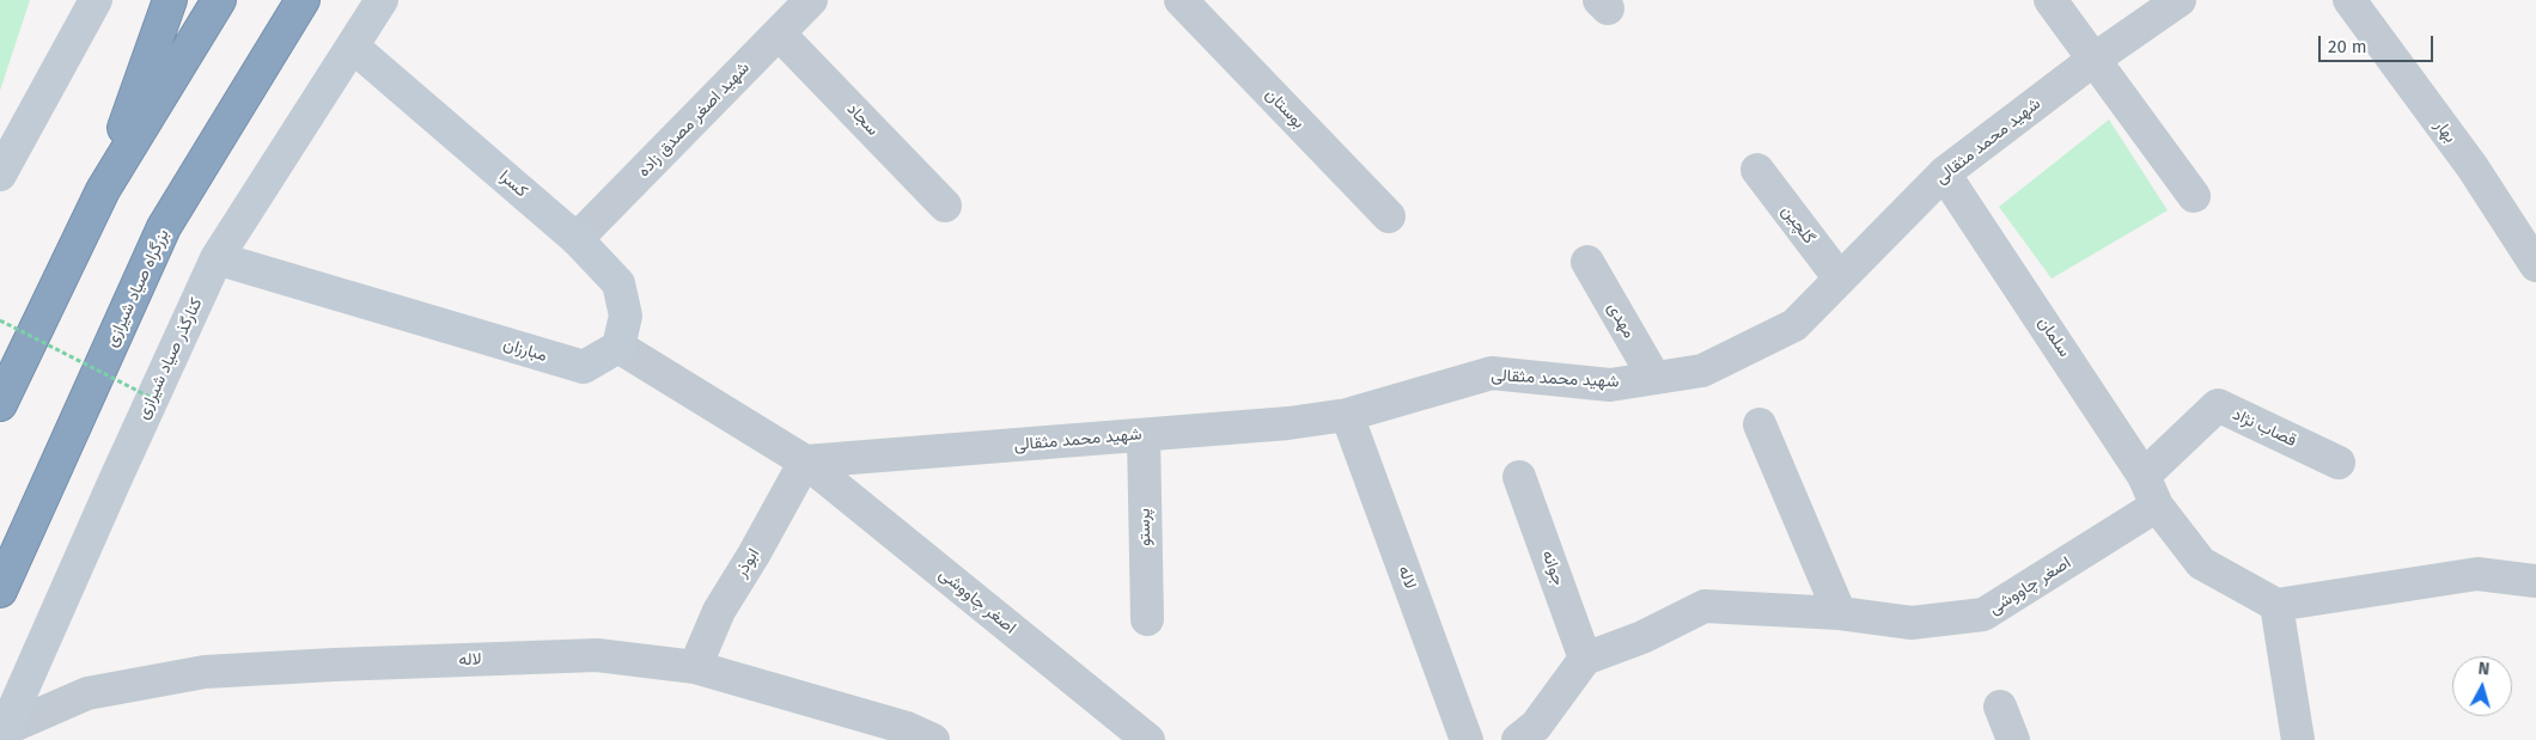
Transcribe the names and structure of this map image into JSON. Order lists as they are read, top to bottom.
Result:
{
  "streets": {
    "highway": ["بزرگراه صیاد شیرازی"],
    "main road": ["کسرا", "مبارزان", "کنارگذر صیاد شیرازی"],
    "street": [
      "بوستان",
      "شهید اصغر مصدق زاده",
      "سجاد",
      "بهار",
      "شهید محمد مثقالی",
      "گلچین",
      "مهدی",
      "سلمان",
      "قصاب نژاد",
      "پرستو",
      "ابوذر",
      "جوانه",
      "لاله",
      "اصغر چاووشی"
    ]
  },
  "crossings": [
    ["شهید اصغر مصدق زاده", "سجاد"],
    ["شهید اصغر مصدق زاده", "کسرا"],
    ["شهید محمد مثقالی", "گلچین"],
    ["شهید محمد مثقالی", "مهدی"],
    ["شهید محمد مثقالی", "سلمان"],
    ["شهید محمد مثقالی", "پرستو"],
    ["شهید محمد مثقالی", "ابوذر"],
    ["شهید محمد مثقالی", "لاله"],
    ["شهید محمد مثقالی", "اصغر چاووشی"],
    ["کسرا", "مبارزان"],
    ["کسرا", "کنارگذر صیاد شیرازی"],
    ["سلمان", "قصاب نژاد"],
    ["سلمان", "اصغر چاووشی"],
    ["مبارزان", "کنارگذر صیاد شیرازی"],
    ["کنارگذر صیاد شیرازی", "لاله"],
    ["ابوذر", "لاله"],
    ["ابوذر", "اصغر چاووشی"],
    ["جوانه", "اصغر چاووشی"]
  ],
  "scale_bar": "20 m",
  "north": "top"
}
